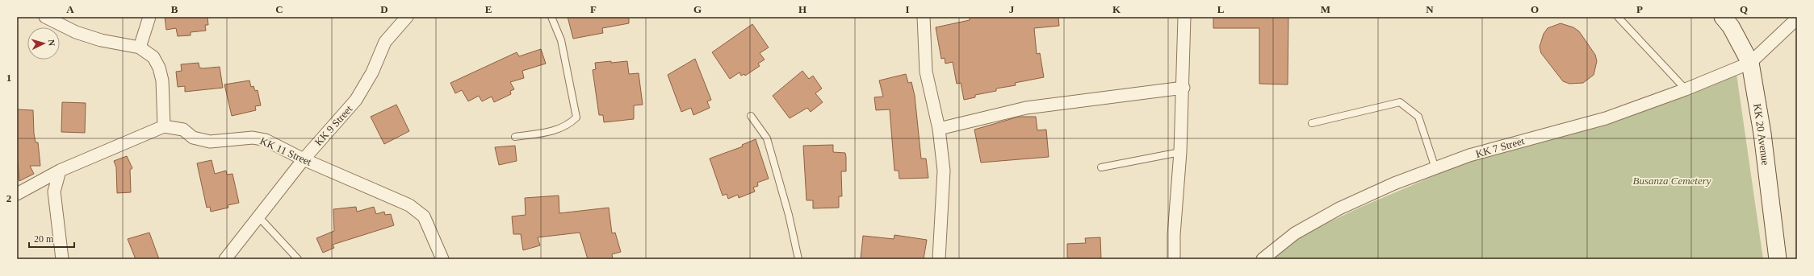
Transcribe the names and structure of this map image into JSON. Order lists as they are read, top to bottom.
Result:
{
  "streets": {
    "main road": ["KK 20 Avenue"],
    "street": ["KK 9 Street", "KK 7 Street", "KK 11 Street"]
  },
  "crossings": [
    ["KK 9 Street", "KK 11 Street"],
    ["KK 20 Avenue", "KK 7 Street"]
  ],
  "parks": ["Busanza Cemetery"],
  "scale_bar": "20 m",
  "north": "right",
  "grid": {
    "columns": [
      "A",
      "B",
      "C",
      "D",
      "E",
      "F",
      "G",
      "H",
      "I",
      "J",
      "K",
      "L",
      "M",
      "N",
      "O",
      "P",
      "Q"
    ],
    "rows": ["1", "2"]
  }
}
